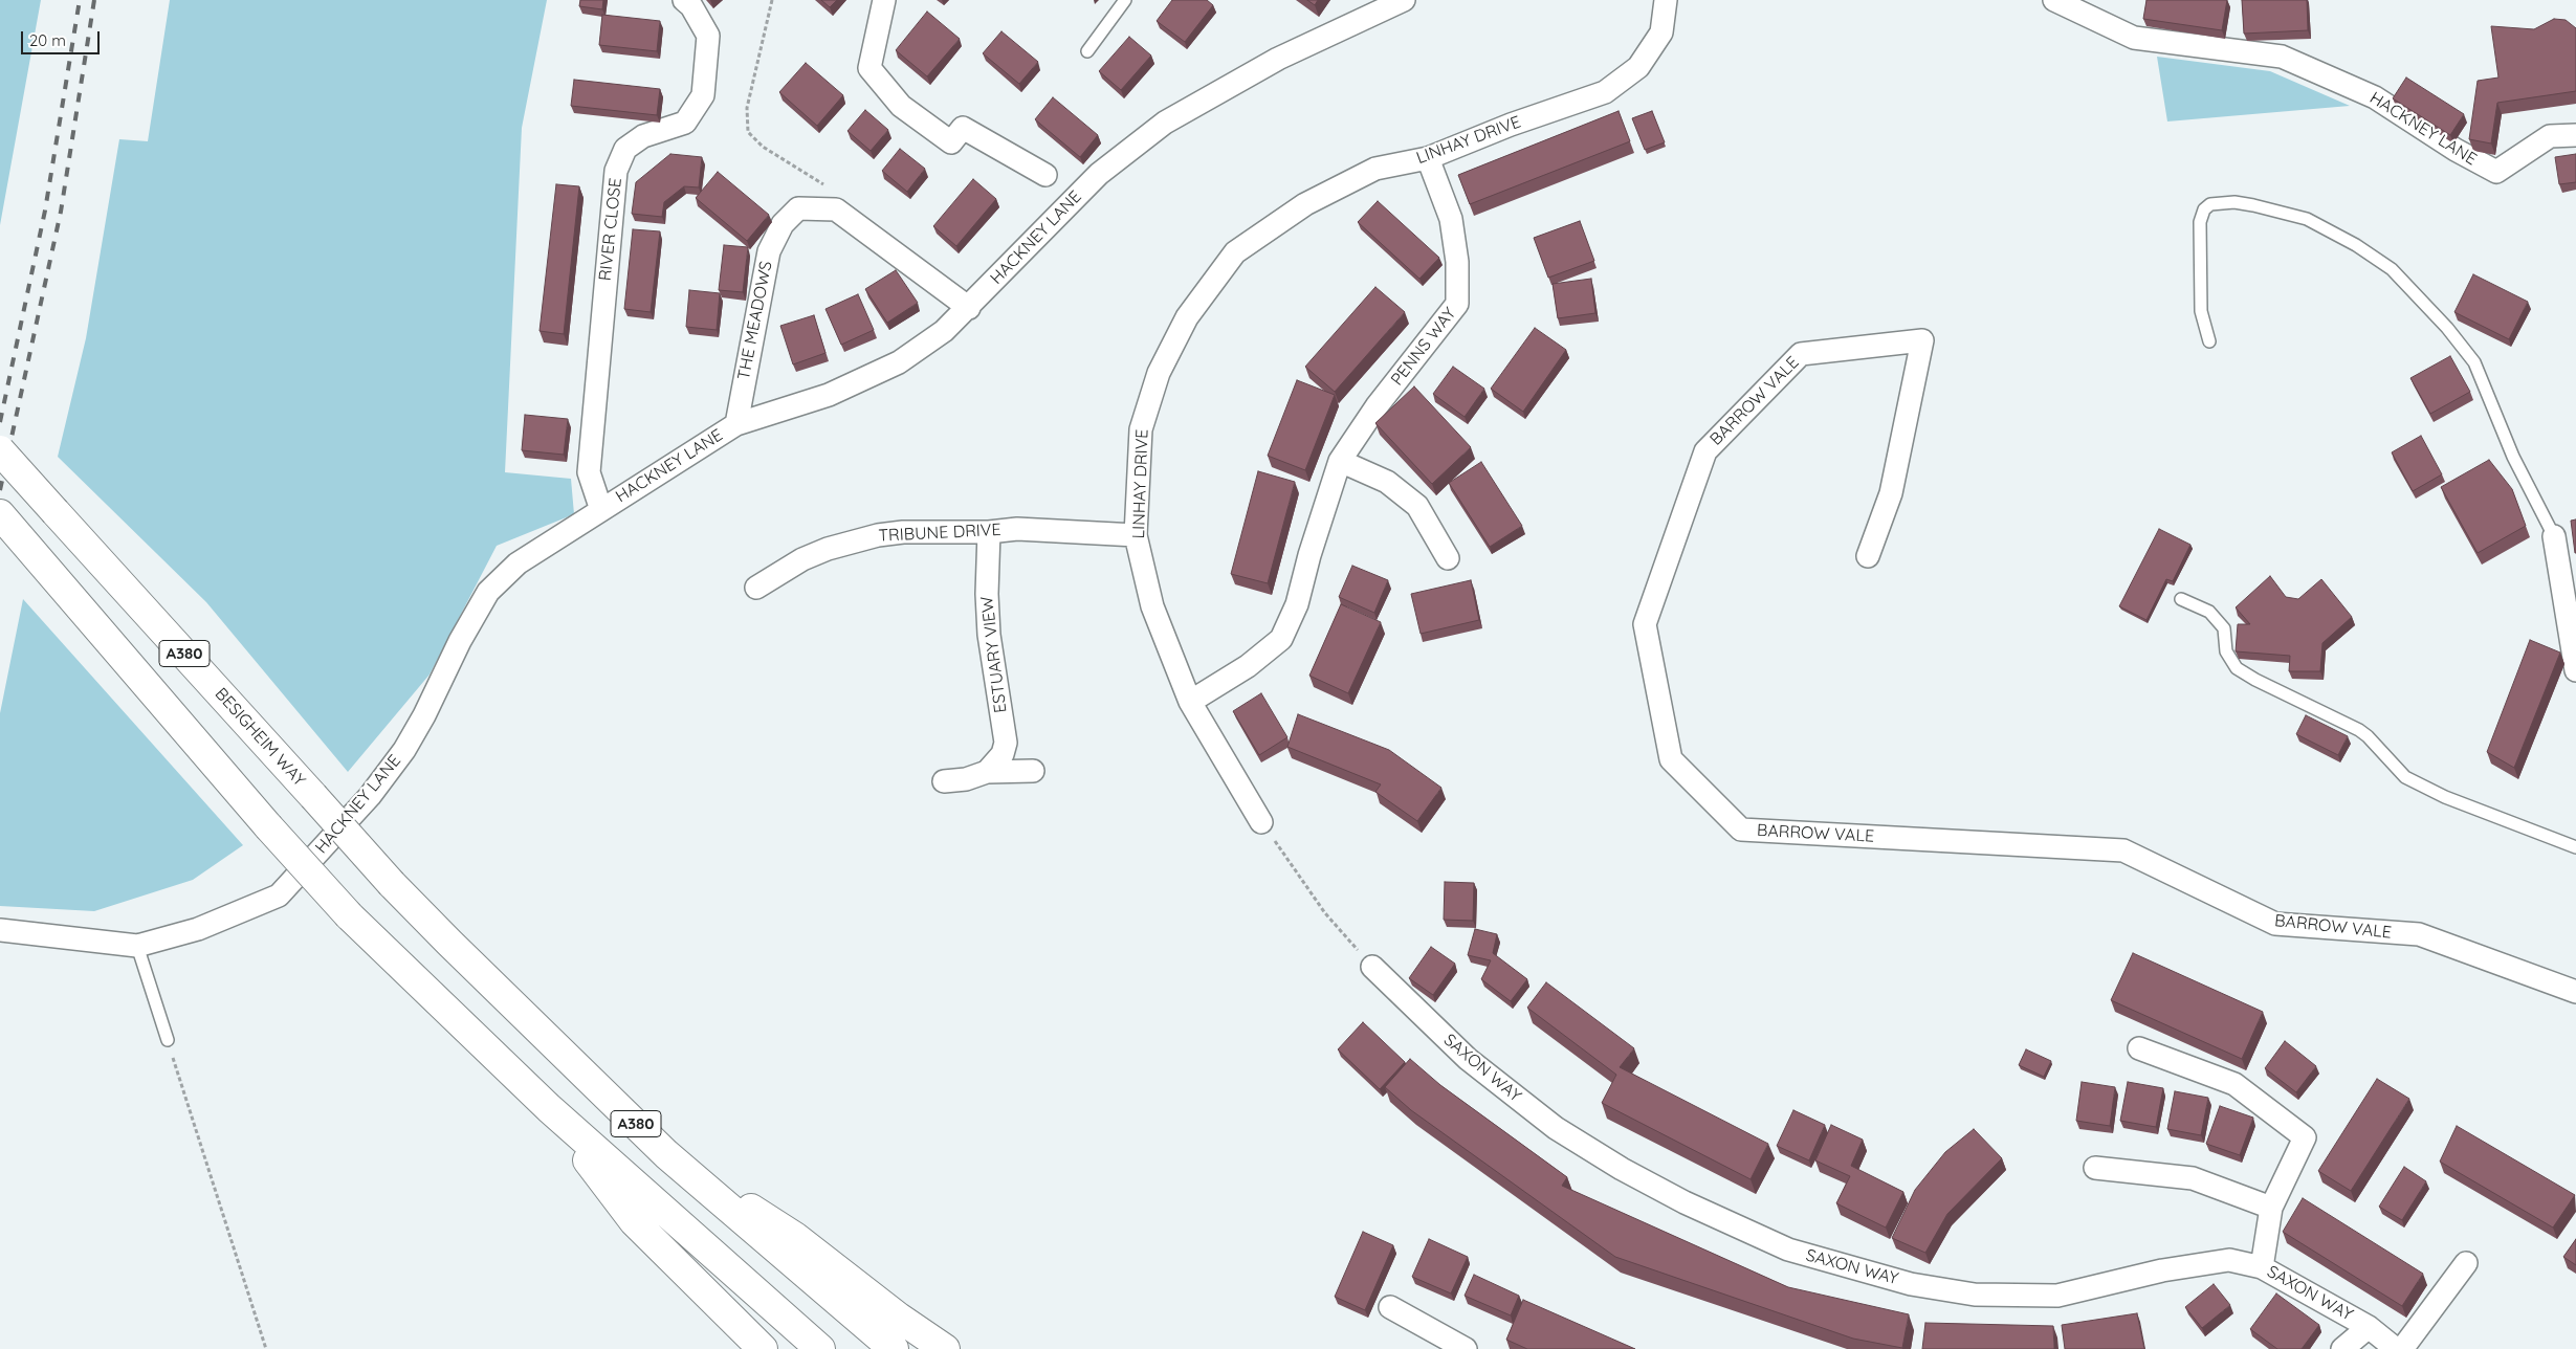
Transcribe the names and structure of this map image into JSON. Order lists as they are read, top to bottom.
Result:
{
  "streets": {
    "highway": ["A380", "BESIGHEIM WAY"],
    "street": [
      "HACKNEY LANE",
      "LINHAY DRIVE",
      "RIVER CLOSE",
      "THE MEADOWS",
      "PENNS WAY",
      "BARROW VALE",
      "TRIBUNE DRIVE",
      "ESTUARY VIEW",
      "SAXON WAY"
    ]
  },
  "crossings": [
    ["HACKNEY LANE", "RIVER CLOSE"],
    ["HACKNEY LANE", "THE MEADOWS"],
    ["LINHAY DRIVE", "PENNS WAY"],
    ["LINHAY DRIVE", "TRIBUNE DRIVE"],
    ["TRIBUNE DRIVE", "ESTUARY VIEW"],
    ["A380", "BESIGHEIM WAY"]
  ],
  "scale_bar": "20 m"
}
